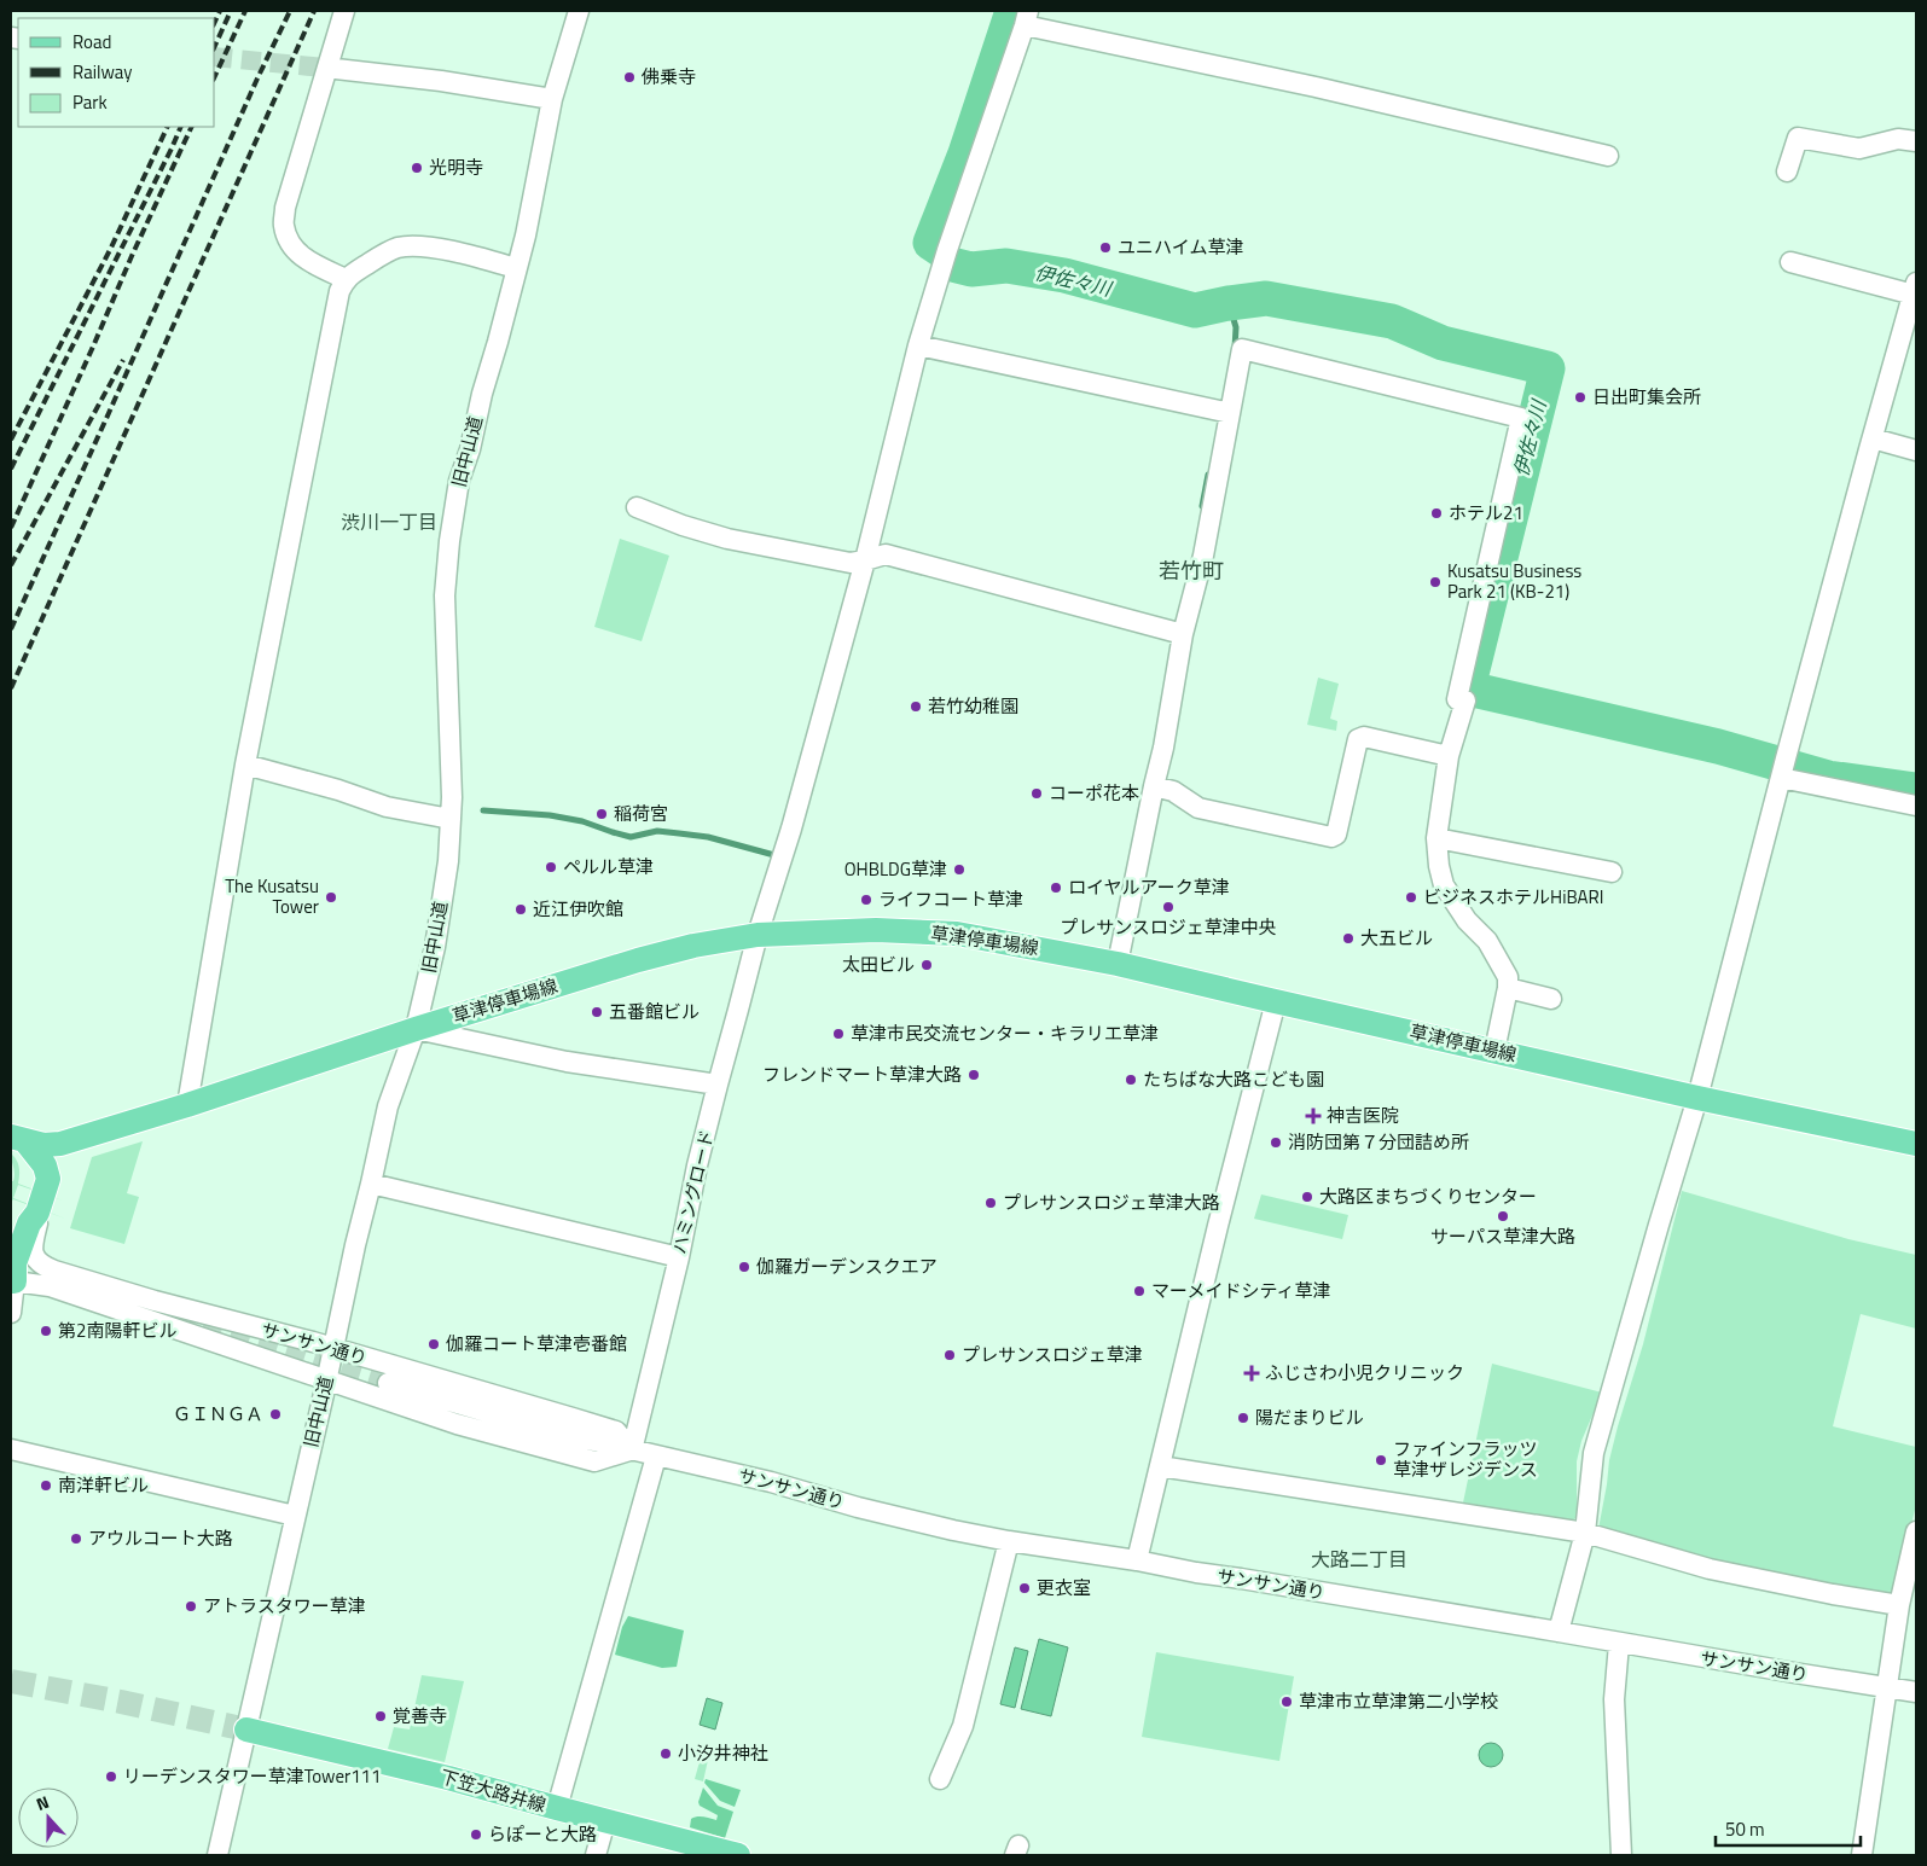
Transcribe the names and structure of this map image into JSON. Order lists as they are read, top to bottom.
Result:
{
  "streets": {
    "main road": ["草津停車場線", "下笠大路井線"],
    "street": ["旧中山道", "ハミングロード", "サンサン通り"]
  },
  "crossings": [
    ["旧中山道", "草津停車場線"],
    ["旧中山道", "サンサン通り"],
    ["旧中山道", "下笠大路井線"],
    ["草津停車場線", "ハミングロード"],
    ["草津停車場線", "サンサン通り"],
    ["ハミングロード", "サンサン通り"]
  ],
  "districts": ["渋川一丁目", "若竹町", "大路二丁目"],
  "water": ["伊佐々川"],
  "places": {
    "other": [
      "佛乗寺",
      "光明寺",
      "ユニハイム草津",
      "日出町集会所",
      "ホテル21",
      "Kusatsu Business Park 21 (KB-21)",
      "若竹幼稚園",
      "コーポ花本",
      "稲荷宮",
      "ペルル草津",
      "OHBLDG草津",
      "ロイヤルアーク草津",
      "The Kusatsu Tower",
      "ビジネスホテルHiBARI",
      "ライフコート草津",
      "プレサンスロジェ草津中央",
      "近江伊吹館",
      "大五ビル",
      "太田ビル",
      "五番館ビル",
      "草津市民交流センター・キラリエ草津",
      "フレンドマート草津大路",
      "たちばな大路こども園",
      "消防団第７分団詰め所",
      "大路区まちづくりセンター",
      "プレサンスロジェ草津大路",
      "サーパス草津大路",
      "伽羅ガーデンスクエア",
      "マーメイドシティ草津",
      "第2南陽軒ビル",
      "伽羅コート草津壱番館",
      "プレサンスロジェ草津",
      "ＧＩＮＧＡ",
      "陽だまりビル",
      "ファインフラッツ 草津ザレジデンス",
      "南洋軒ビル",
      "アウルコート大路",
      "更衣室",
      "アトラスタワー草津",
      "草津市立草津第二小学校",
      "覚善寺",
      "小汐井神社",
      "リーデンスタワー草津Tower111",
      "らぽーと大路"
    ],
    "health": ["神吉医院", "ふじさわ小児クリニック"]
  },
  "legend": ["Road", "Railway", "Park"],
  "scale_bar": "50 m",
  "north": "top"
}
